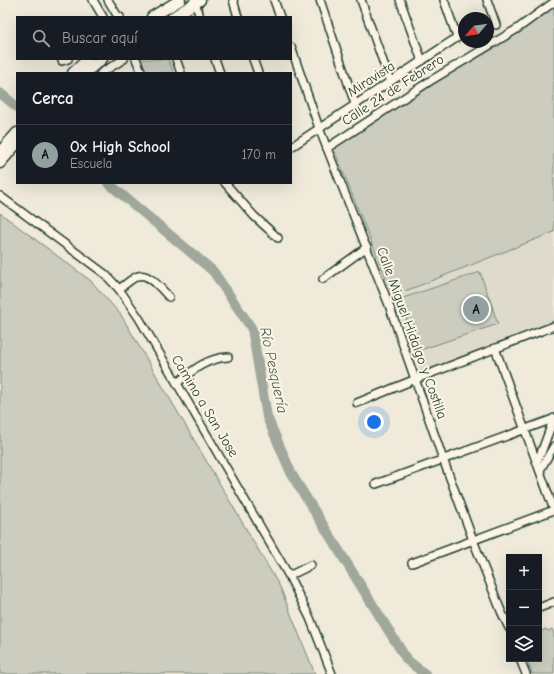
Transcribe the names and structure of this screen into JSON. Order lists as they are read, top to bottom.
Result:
{
  "streets": {
    "street": [
      "Miravista",
      "Calle 24 de Febrero",
      "Calle Miguel Hidalgo y Costilla",
      "Camino a San Jose"
    ]
  },
  "crossings": [
    ["Miravista", "Calle Miguel Hidalgo y Costilla"],
    ["Calle 24 de Febrero", "Calle Miguel Hidalgo y Costilla"]
  ],
  "water": ["Río Pesquería"],
  "north": "bottom left",
  "page": {
    "search": "Buscar aquí",
    "heading": "Cerca",
    "list": [
      {
        "mark": "A",
        "name": "Ox High School",
        "note": "Escuela",
        "value": "170 m"
      }
    ],
    "pins": "A",
    "map_buttons": ["+", "−"]
  }
}
